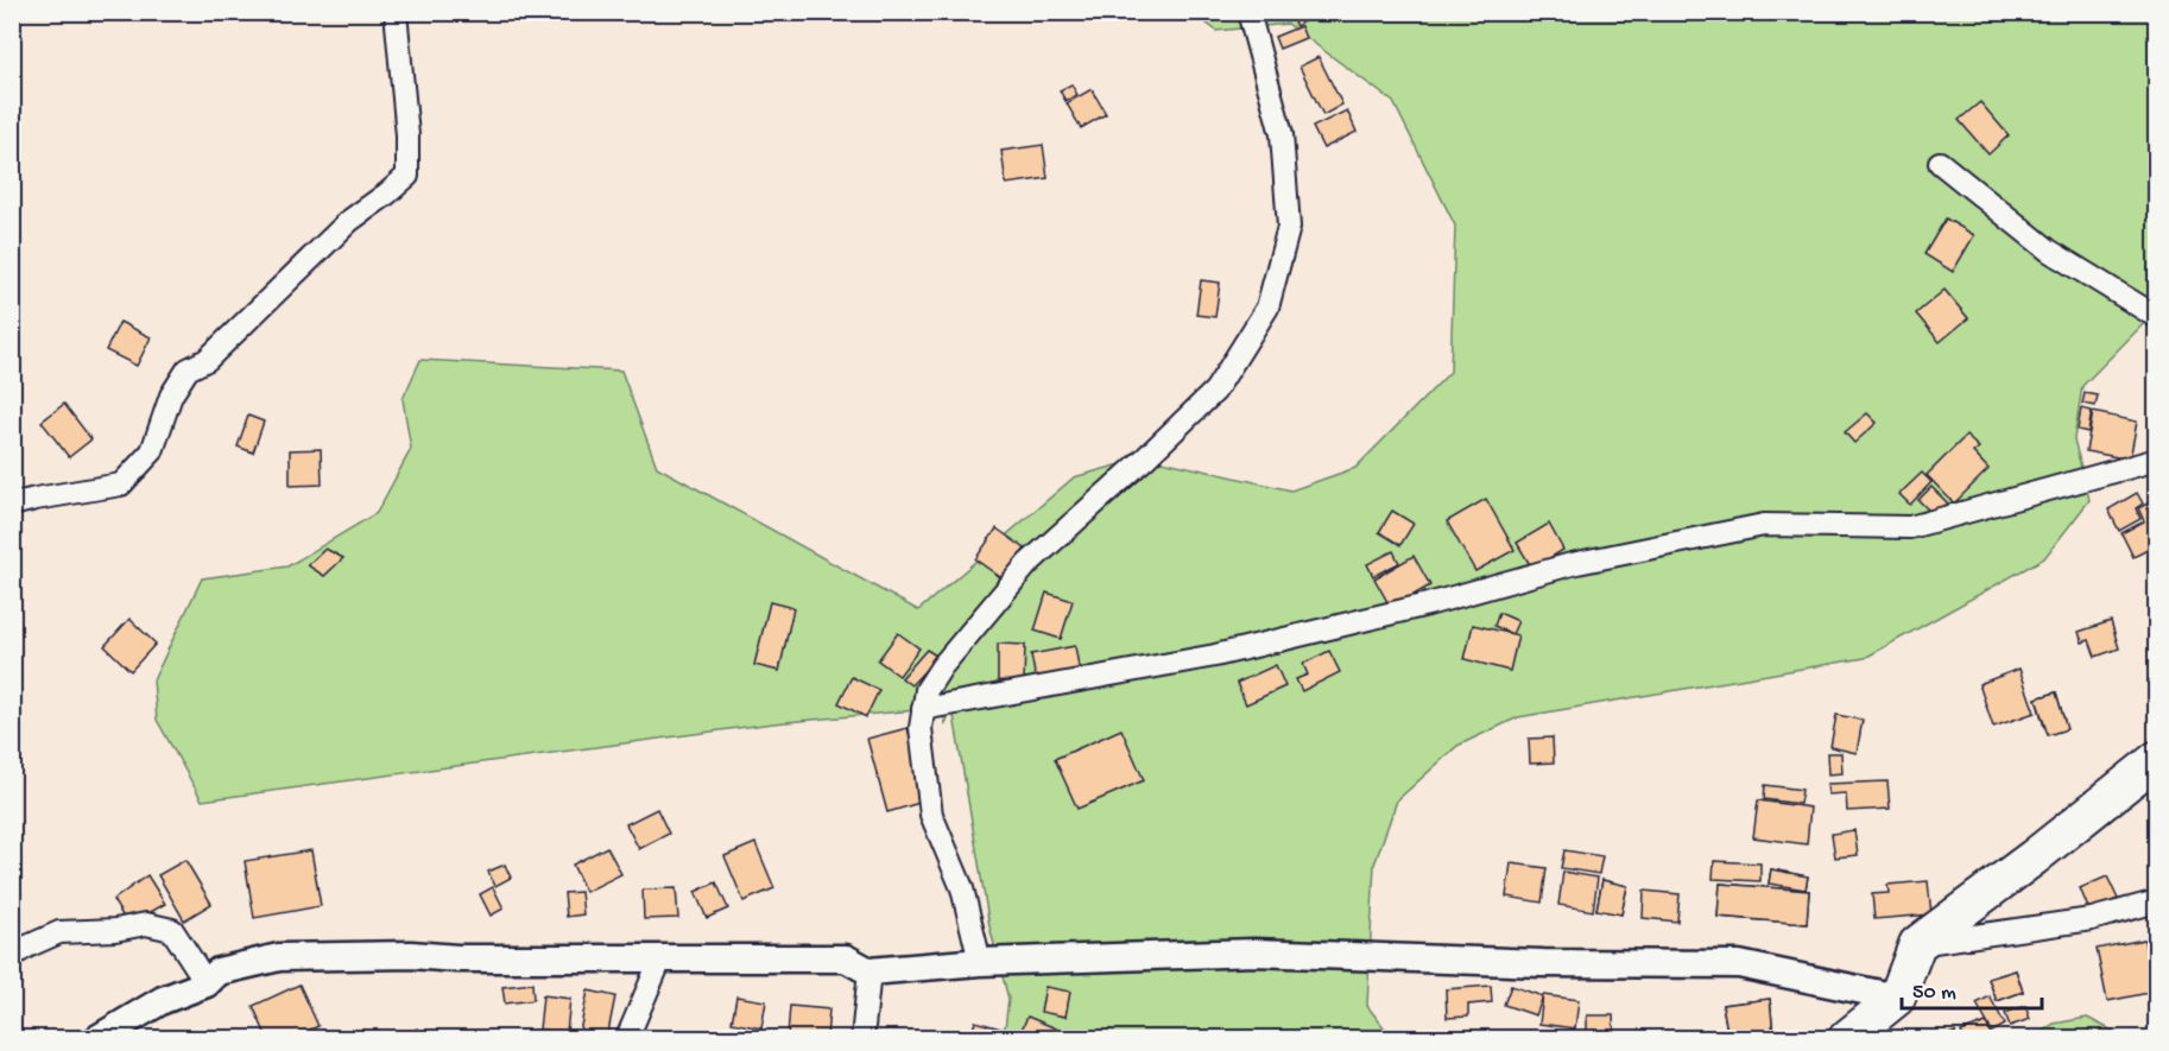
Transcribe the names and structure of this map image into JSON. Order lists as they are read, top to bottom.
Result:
{
  "scale_bar": "50 m"
}
